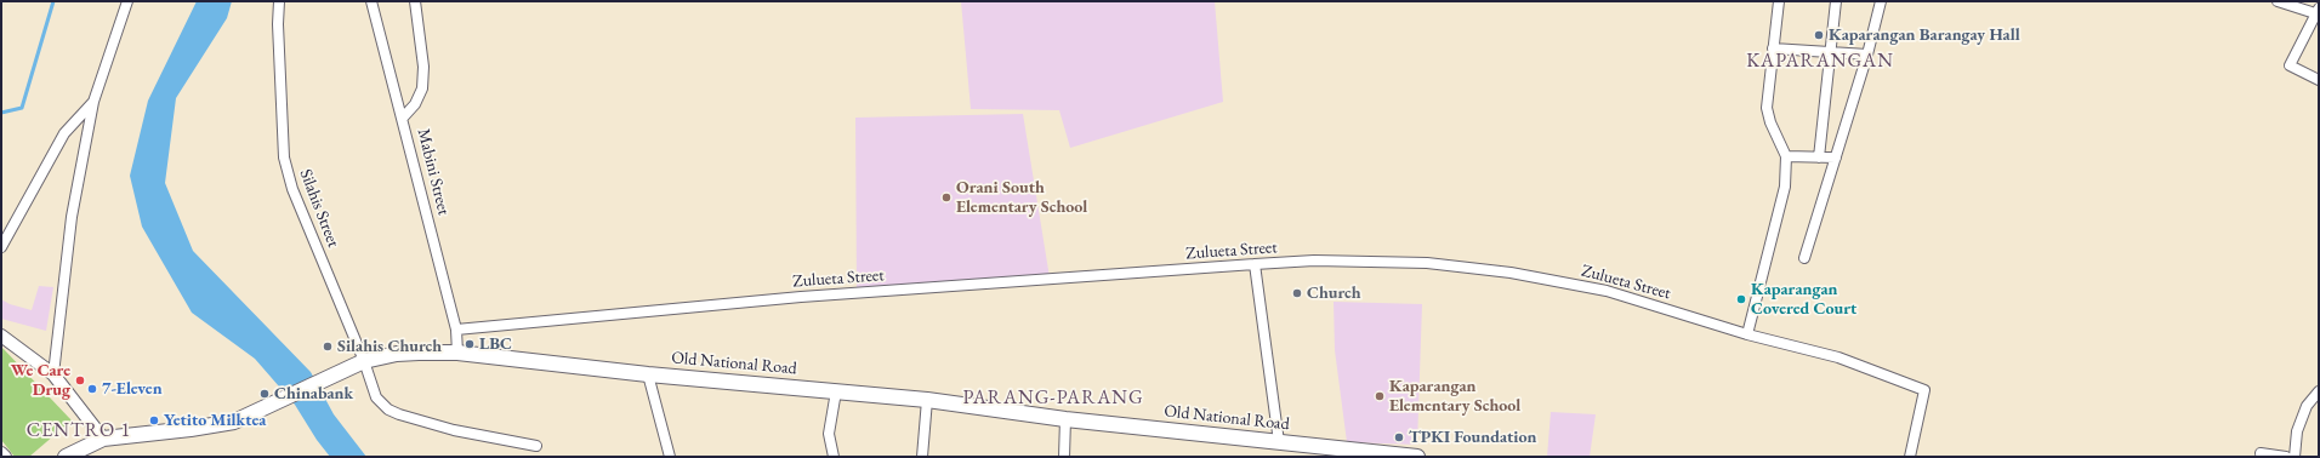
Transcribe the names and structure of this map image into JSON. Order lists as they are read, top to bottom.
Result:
{
  "streets": {
    "main road": ["Old National Road"],
    "street": ["Mabini Street", "Silahis Street", "Zulueta Street"]
  },
  "crossings": [
    ["Mabini Street", "Zulueta Street"],
    ["Mabini Street", "Old National Road"],
    ["Silahis Street", "Old National Road"]
  ],
  "districts": ["KAPARANGAN", "PARANG-PARANG", "CENTRO 1"],
  "places": [
    "Kaparangan Barangay Hall",
    "Orani South Elementary School",
    "Church",
    "Kaparangan Covered Court",
    "LBC",
    "Silahis Church",
    "We Care Drug",
    "7-Eleven",
    "Chinabank",
    "Kaparangan Elementary School",
    "Yetito Milktea",
    "TPKI Foundation"
  ]
}
